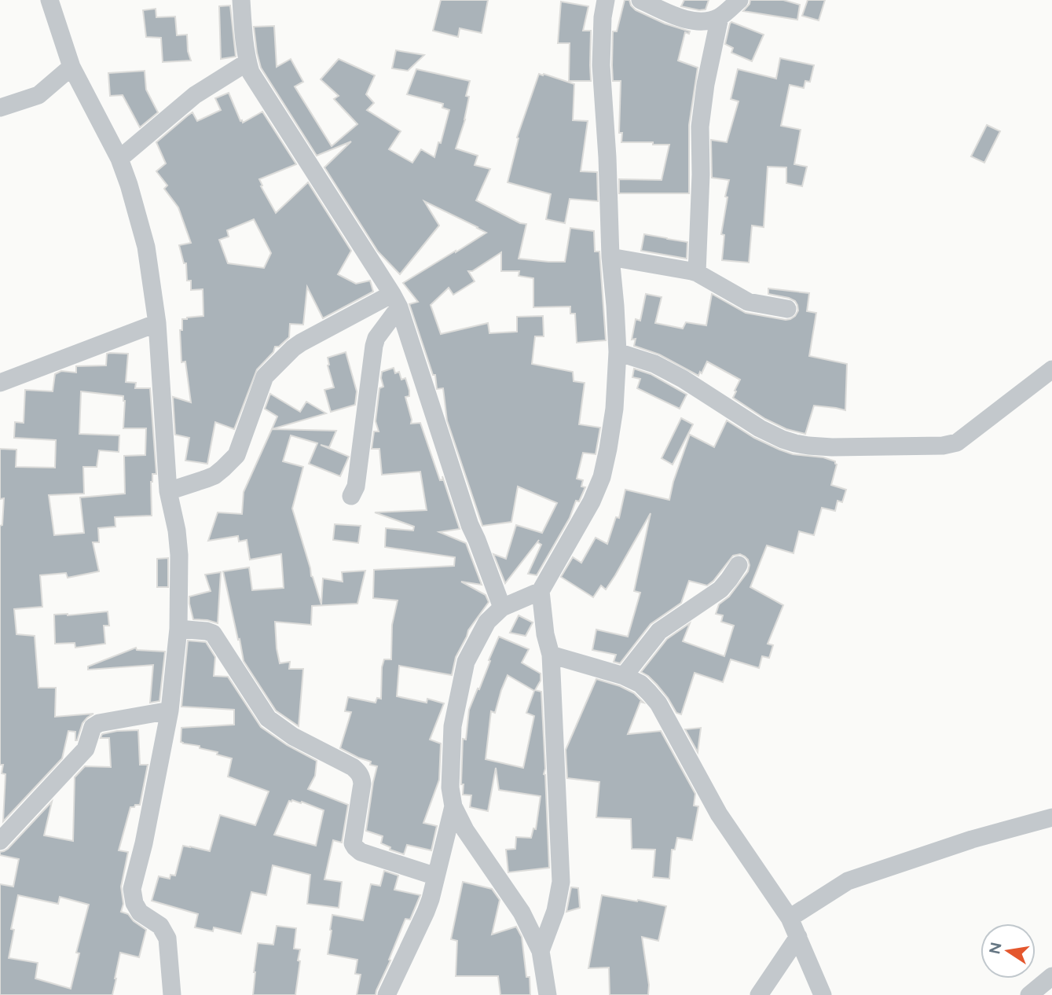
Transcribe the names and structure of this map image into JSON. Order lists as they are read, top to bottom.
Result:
{
  "north": "left"
}
